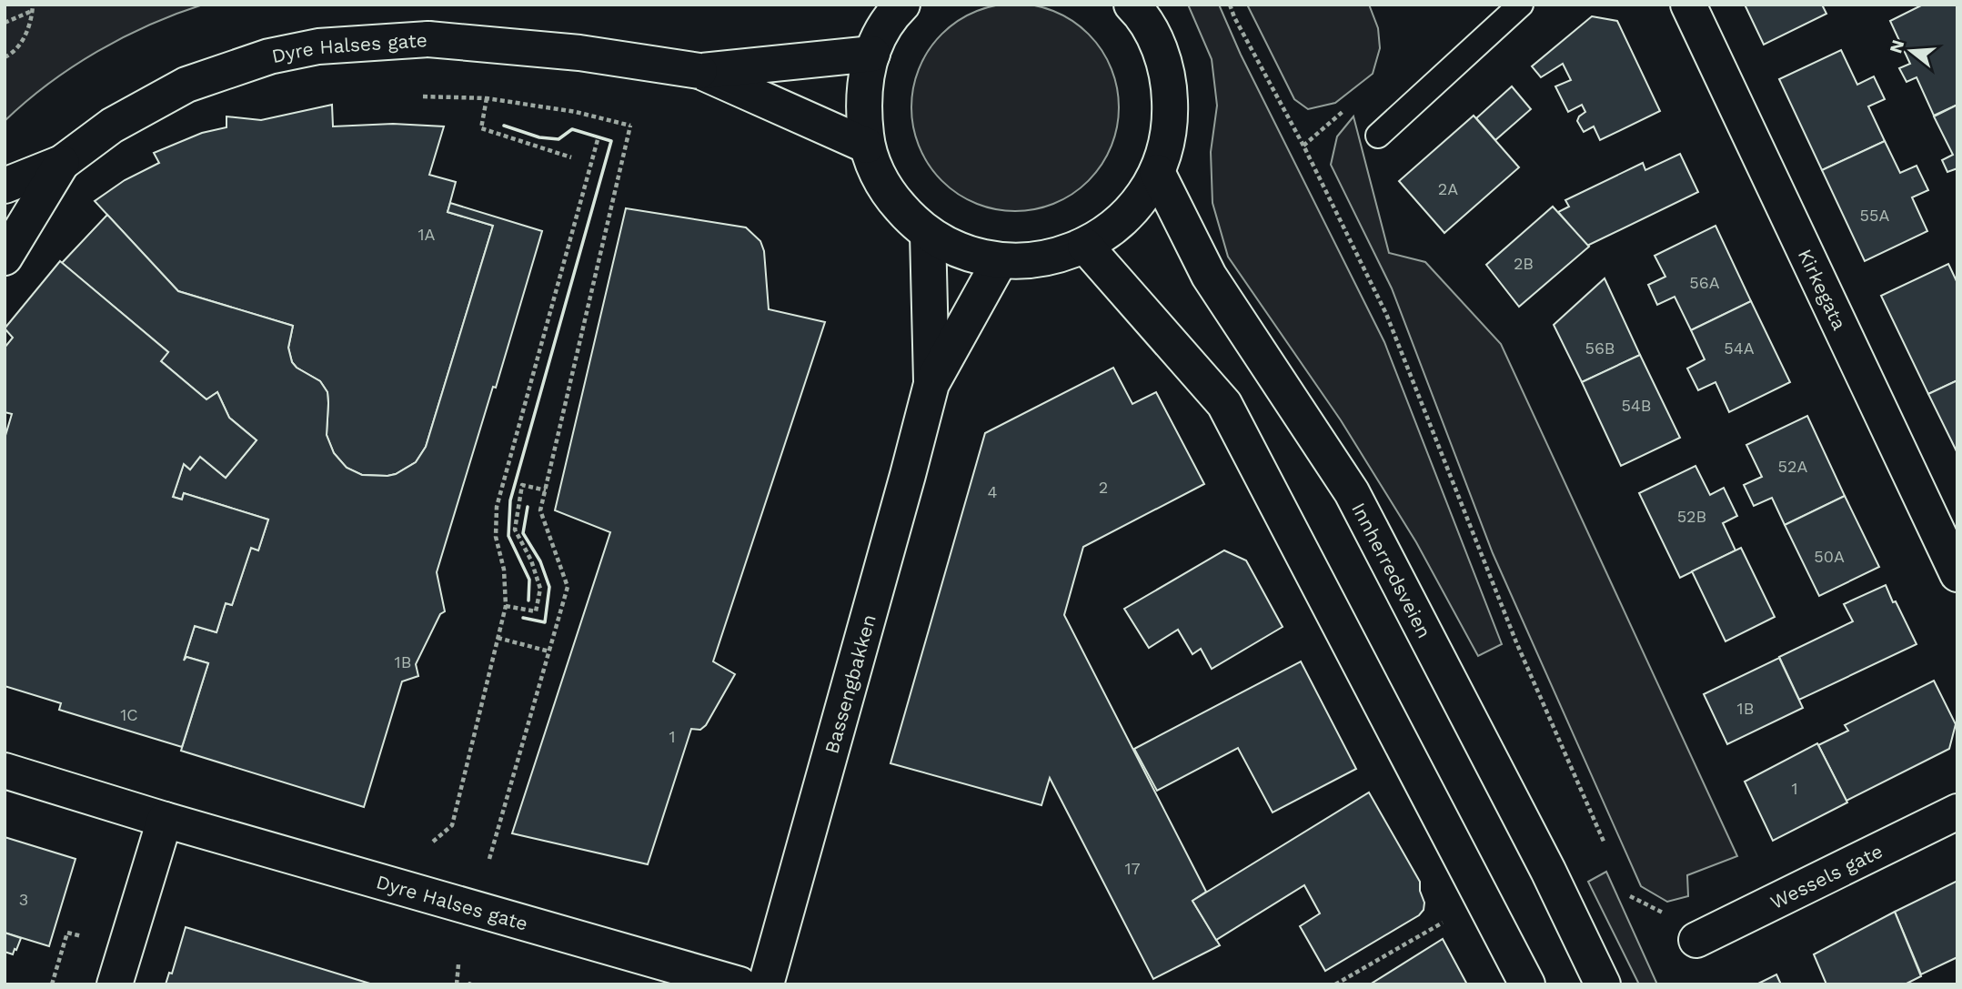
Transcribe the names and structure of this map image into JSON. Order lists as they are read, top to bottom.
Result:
{
  "streets": {
    "main road": [
      "Dyre Halses gate",
      "Kirkegata",
      "Innherredsveien",
      "Bassengbakken",
      "Wessels gate"
    ]
  },
  "house_numbers": [
    "2A",
    "55A",
    "1A",
    "2B",
    "56A",
    "56B",
    "54A",
    "54B",
    "52A",
    "2",
    "4",
    "52B",
    "50A",
    "1B",
    "1B",
    "1C",
    "1",
    "1",
    "17",
    "3"
  ],
  "north": "left"
}
